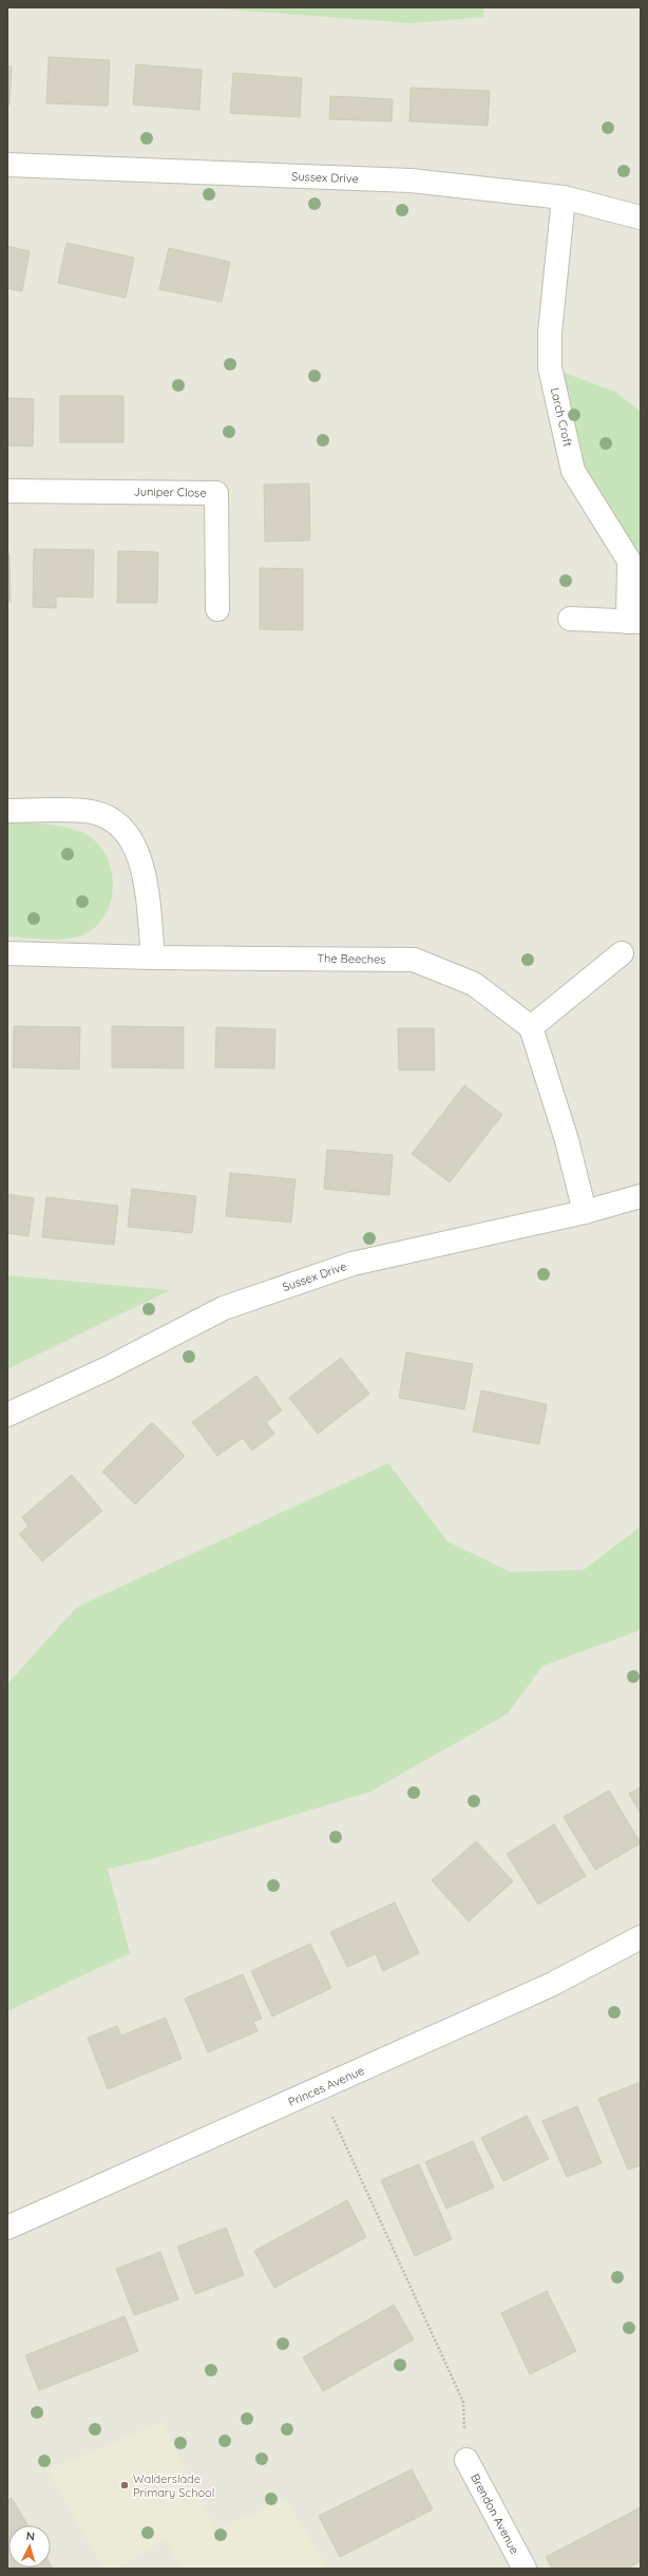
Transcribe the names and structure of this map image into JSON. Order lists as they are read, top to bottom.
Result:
{
  "streets": {
    "street": [
      "Sussex Drive",
      "Larch Croft",
      "Juniper Close",
      "The Beeches",
      "Princes Avenue",
      "Brendon Avenue"
    ]
  },
  "crossings": [
    ["Sussex Drive", "Larch Croft"]
  ],
  "places": ["Walderslade Primary School"],
  "north": "top"
}
